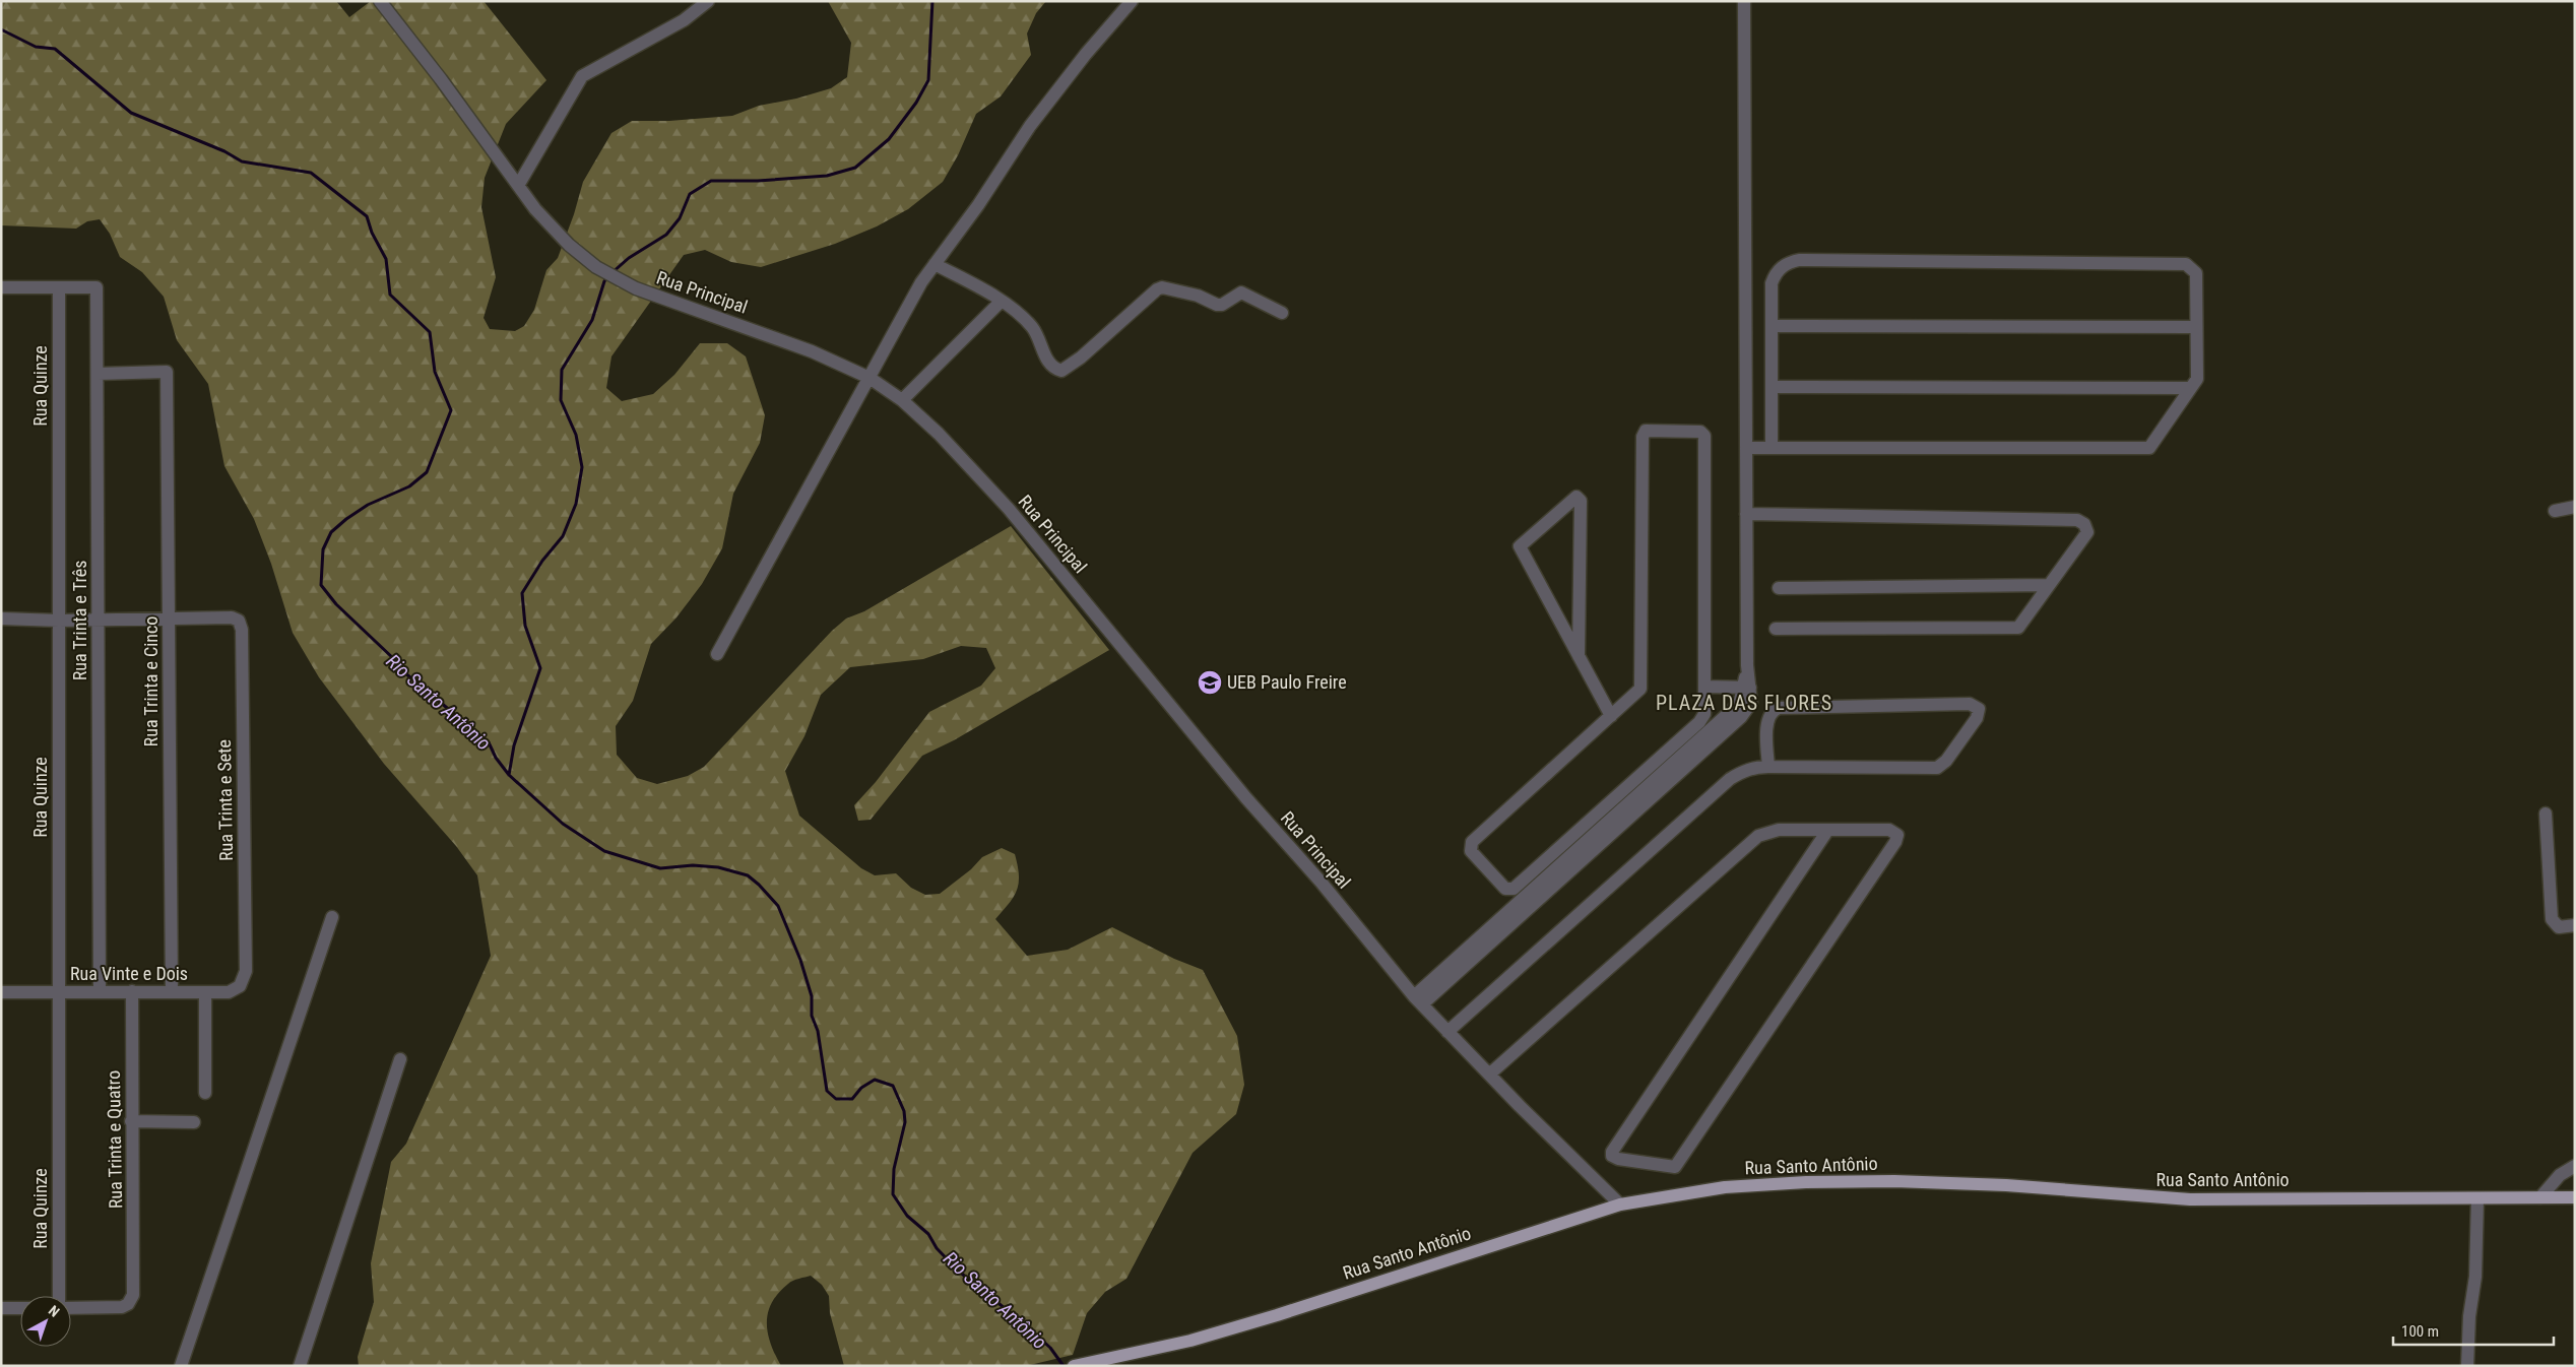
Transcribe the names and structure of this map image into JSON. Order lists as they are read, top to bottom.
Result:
{
  "streets": {
    "main road": ["Rua Santo Antônio"],
    "street": [
      "Rua Principal",
      "Rua Quinze",
      "Rua Trinta e Três",
      "Rua Trinta e Cinco",
      "Rua Trinta e Sete",
      "Rua Vinte e Dois",
      "Rua Trinta e Quatro"
    ]
  },
  "crossings": [
    ["Rua Principal", "Rua Santo Antônio"],
    ["Rua Quinze", "Rua Trinta e Três"],
    ["Rua Quinze", "Rua Vinte e Dois"],
    ["Rua Trinta e Três", "Rua Trinta e Cinco"],
    ["Rua Trinta e Três", "Rua Vinte e Dois"],
    ["Rua Trinta e Cinco", "Rua Trinta e Sete"],
    ["Rua Trinta e Cinco", "Rua Vinte e Dois"],
    ["Rua Trinta e Sete", "Rua Vinte e Dois"],
    ["Rua Vinte e Dois", "Rua Trinta e Quatro"]
  ],
  "districts": ["PLAZA DAS FLORES"],
  "water": ["Rio Santo Antônio"],
  "places": {
    "school or university": ["UEB Paulo Freire"]
  },
  "scale_bar": "100 m",
  "north": "top right"
}
